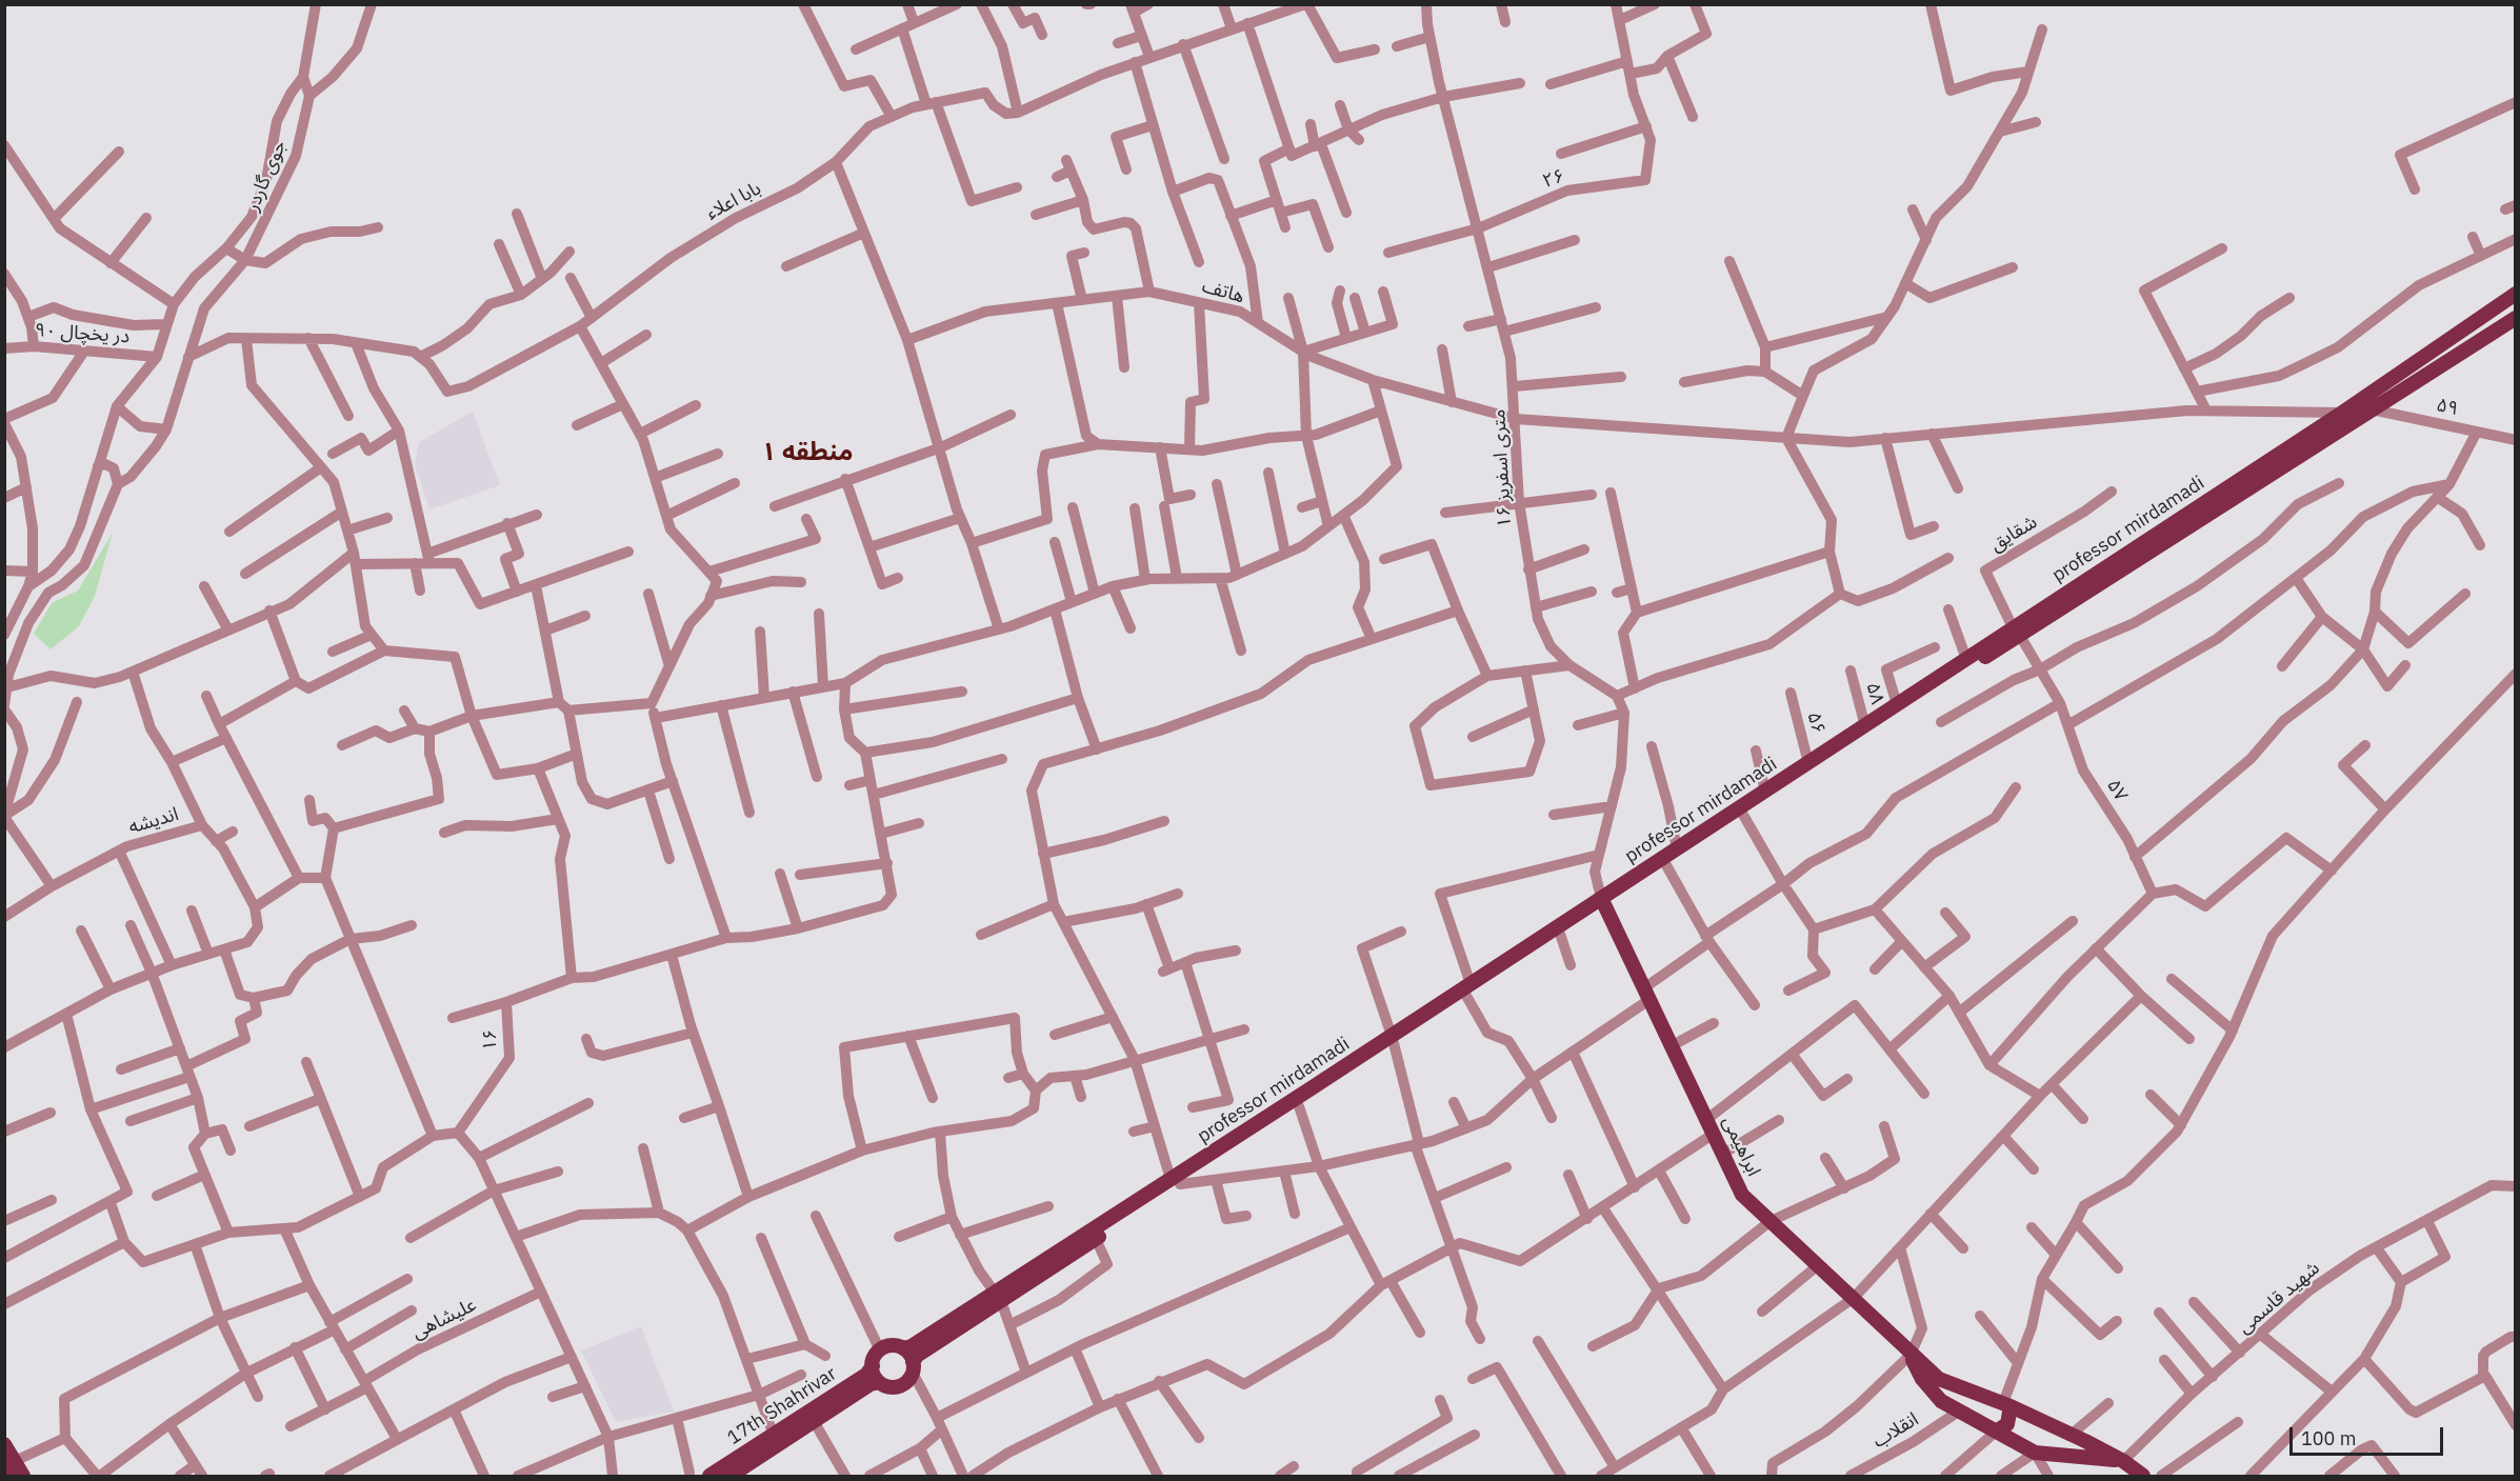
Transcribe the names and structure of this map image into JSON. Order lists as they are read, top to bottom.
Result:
{
  "streets": {
    "main road": ["professor mirdamadi", "ابراهیمی", "17th Shahrivar"],
    "street": [
      "جوی گاردر",
      "۲۶",
      "بابا اعلاء",
      "هاتف",
      "در یخچال ۹۰",
      "۵۹",
      "۱۶ متری اسفریز",
      "شقایق",
      "۵۸",
      "۵۶",
      "۵۷",
      "اندیشه",
      "۱۶",
      "شهید قاسمی",
      "علیشاهی",
      "انقلاب"
    ]
  },
  "crossings": [
    ["جوی گاردر", "در یخچال ۹۰"],
    ["۲۶", "۱۶ متری اسفریز"],
    ["هاتف", "۱۶ متری اسفریز"],
    ["هاتف", "professor mirdamadi"],
    ["۵۹", "professor mirdamadi"],
    ["professor mirdamadi", "شقایق"],
    ["professor mirdamadi", "۵۸"],
    ["professor mirdamadi", "۵۶"],
    ["professor mirdamadi", "۵۷"],
    ["professor mirdamadi", "ابراهیمی"],
    ["professor mirdamadi", "17th Shahrivar"],
    ["شقایق", "۵۷"]
  ],
  "districts": ["منطقه ۱"],
  "scale_bar": "100 m"
}
